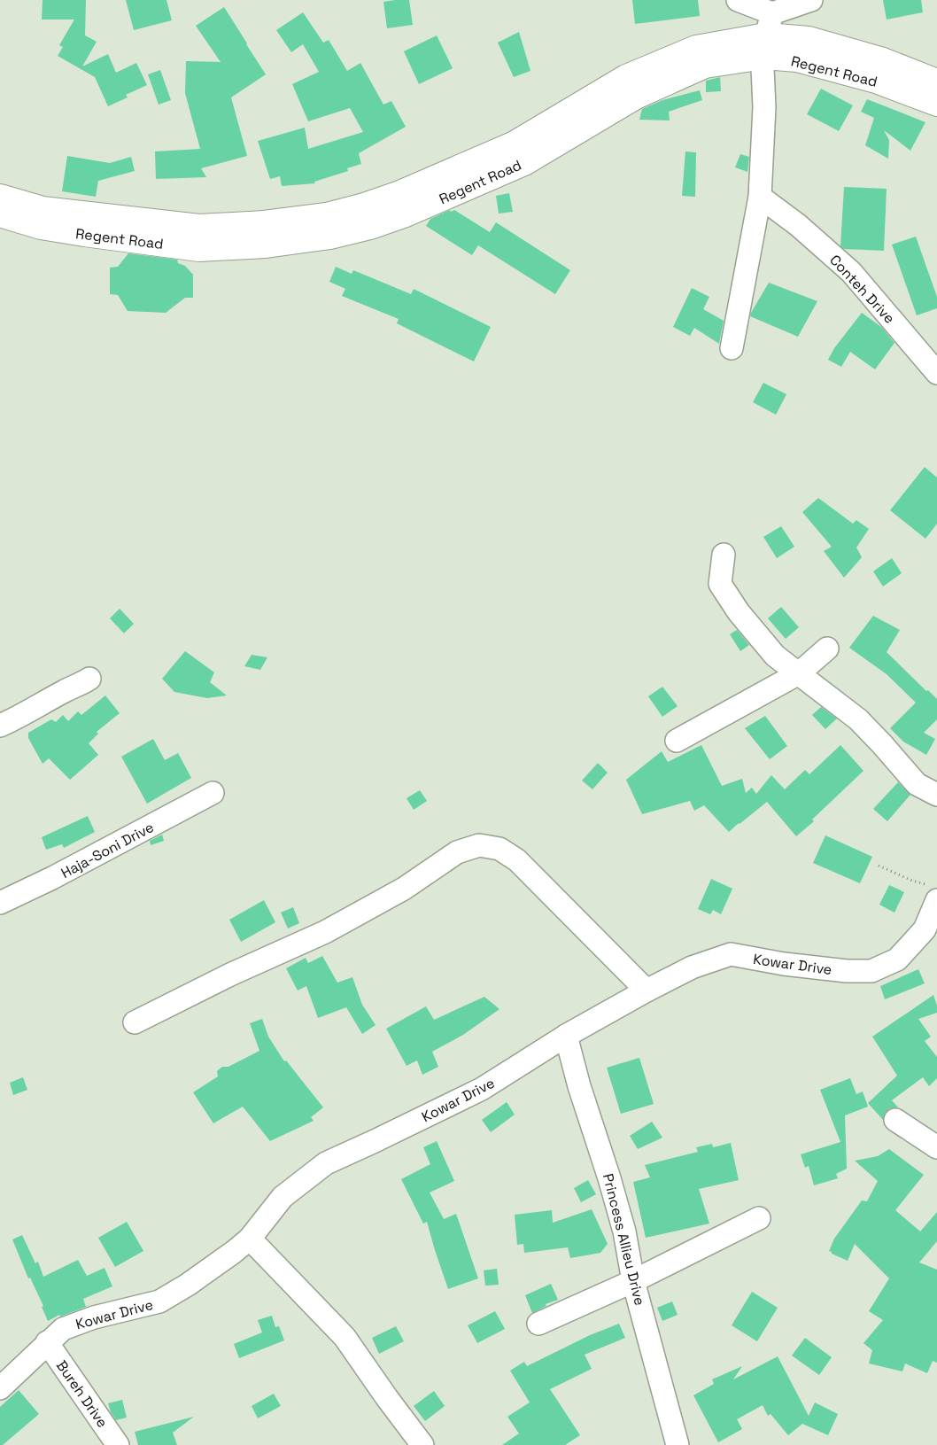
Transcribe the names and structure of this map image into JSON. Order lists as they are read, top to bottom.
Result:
{
  "streets": {
    "main road": ["Regent Road"],
    "street": [
      "Conteh Drive",
      "Haja-Soni Drive",
      "Kowar Drive",
      "Princess Allieu Drive",
      "Bureh Drive"
    ]
  },
  "crossings": [
    ["Kowar Drive", "Princess Allieu Drive"],
    ["Kowar Drive", "Bureh Drive"]
  ]
}
